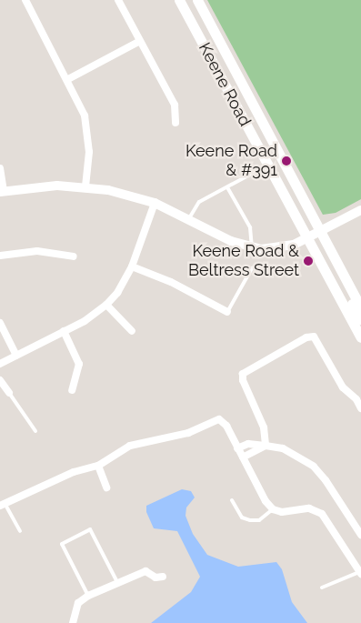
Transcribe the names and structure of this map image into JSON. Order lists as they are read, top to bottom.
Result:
{
  "streets": {
    "main road": ["Keene Road"]
  },
  "places": ["Keene Road & #391", "Keene Road & Beltress Street"]
}
